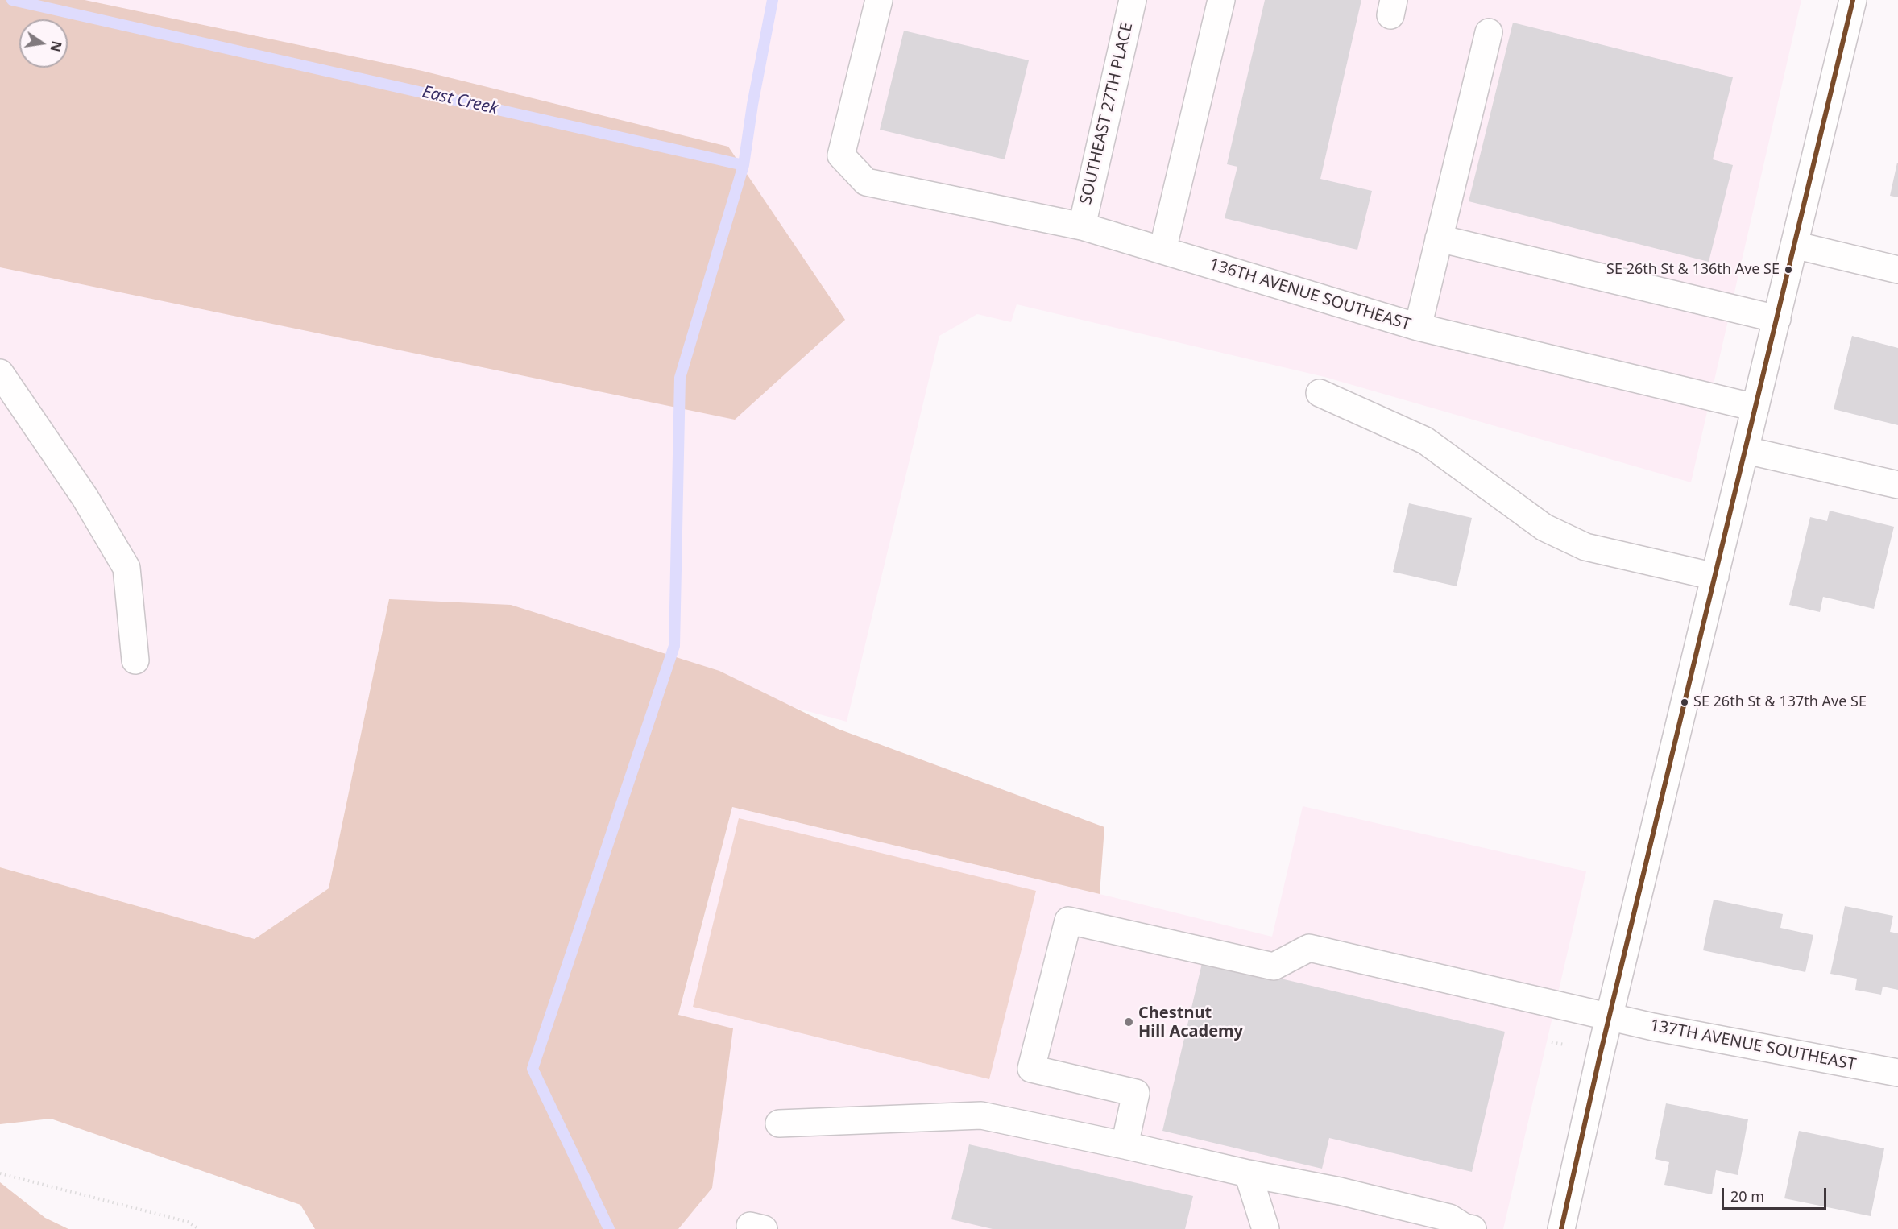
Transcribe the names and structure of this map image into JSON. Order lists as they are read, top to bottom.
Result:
{
  "streets": {
    "street": ["SOUTHEAST 27TH PLACE", "136TH AVENUE SOUTHEAST", "137TH AVENUE SOUTHEAST"]
  },
  "crossings": [
    ["SOUTHEAST 27TH PLACE", "136TH AVENUE SOUTHEAST"]
  ],
  "water": ["East Creek"],
  "places": ["SE 26th St & 136th Ave SE", "SE 26th St & 137th Ave SE", "Chestnut Hill Academy"],
  "scale_bar": "20 m",
  "north": "right"
}
